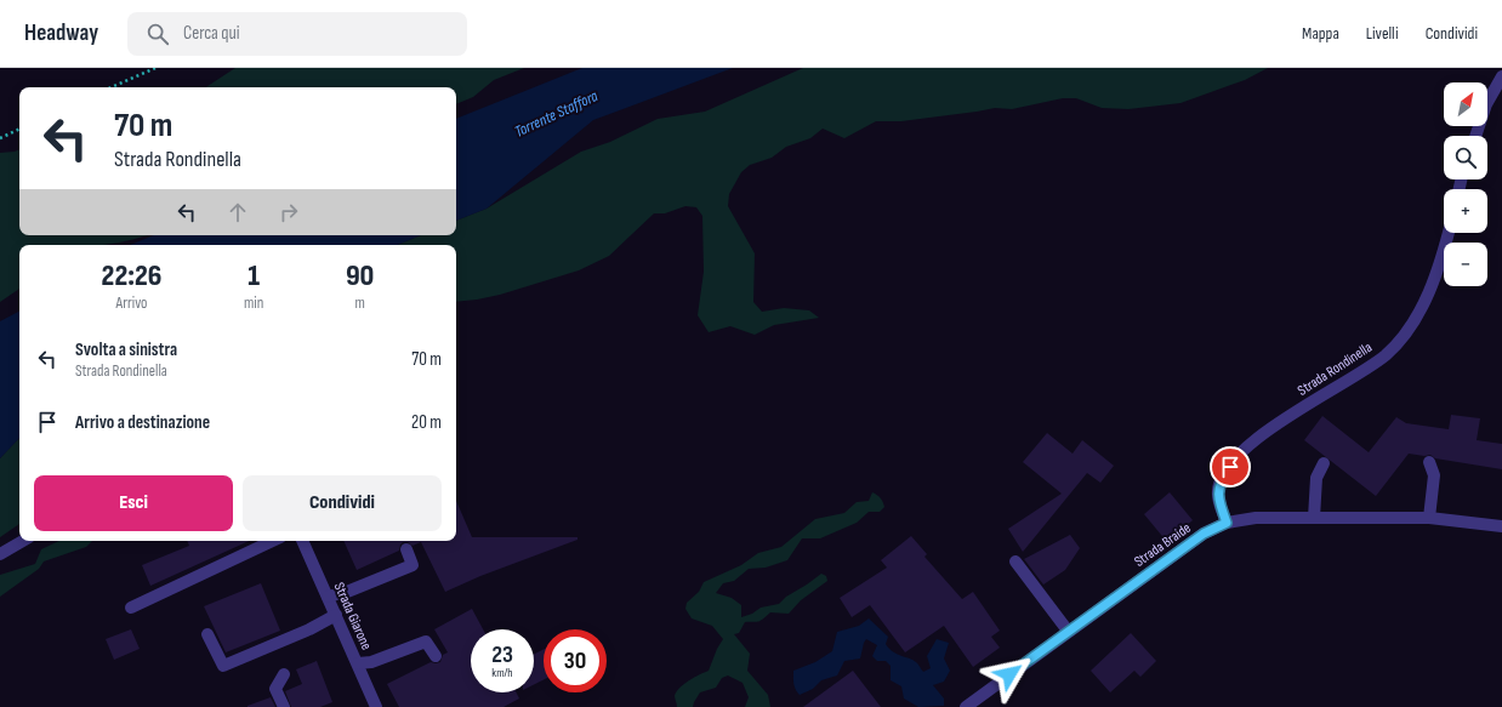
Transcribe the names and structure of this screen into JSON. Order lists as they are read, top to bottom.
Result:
{
  "streets": {
    "street": ["Strada Rondinella", "Strada Braide", "Strada Giarone"]
  },
  "crossings": [
    ["Strada Rondinella", "Strada Braide"]
  ],
  "water": ["Torrente Staffora"],
  "north": "top right",
  "page": {
    "header": "Headway",
    "search": "Cerca qui",
    "nav": ["Mappa", "Livelli", "Condividi"],
    "map_buttons": ["+", "−"],
    "turn": ["70 m", "Strada Rondinella"],
    "eta": [
      "22:26",
      "Arrivo",
      "1",
      "min",
      "90",
      "m"
    ],
    "list": [
      {
        "name": "Svolta a sinistra",
        "note": "Strada Rondinella",
        "value": "70 m"
      },
      {
        "name": "Arrivo a destinazione",
        "value": "20 m"
      }
    ],
    "buttons": ["Esci", "Condividi"],
    "speed": "23 km/h",
    "limit": "30"
  }
}
